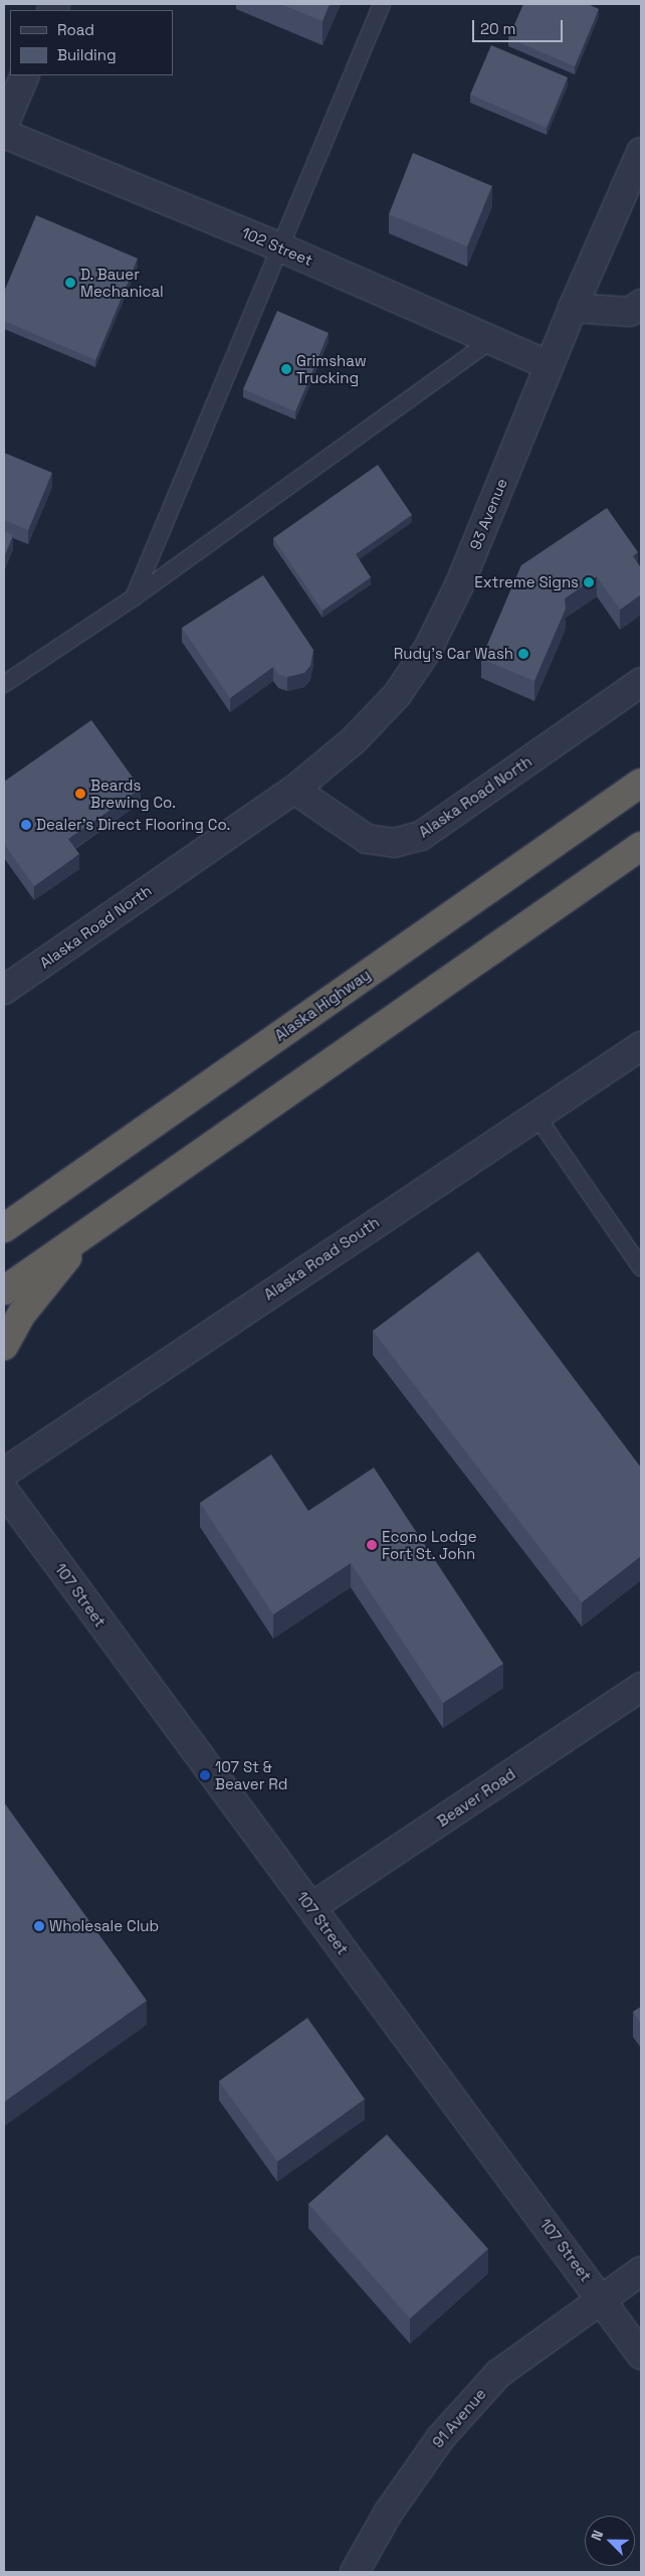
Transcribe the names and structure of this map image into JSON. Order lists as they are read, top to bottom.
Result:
{
  "streets": {
    "highway": ["Alaska Highway"],
    "street": [
      "102 Street",
      "93 Avenue",
      "Alaska Road North",
      "Alaska Road South",
      "107 Street",
      "Beaver Road",
      "91 Avenue"
    ]
  },
  "crossings": [
    ["102 Street", "93 Avenue"],
    ["93 Avenue", "Alaska Road North"],
    ["107 Street", "Beaver Road"],
    ["107 Street", "91 Avenue"]
  ],
  "places": [
    "D. Bauer Mechanical",
    "Grimshaw Trucking",
    "Extreme Signs",
    "Rudy's Car Wash",
    "Beards Brewing Co.",
    "Dealer's Direct Flooring Co.",
    "Econo Lodge Fort St. John",
    "107 St & Beaver Rd",
    "Wholesale Club"
  ],
  "legend": ["Road", "Building"],
  "scale_bar": "20 m",
  "north": "top left"
}
